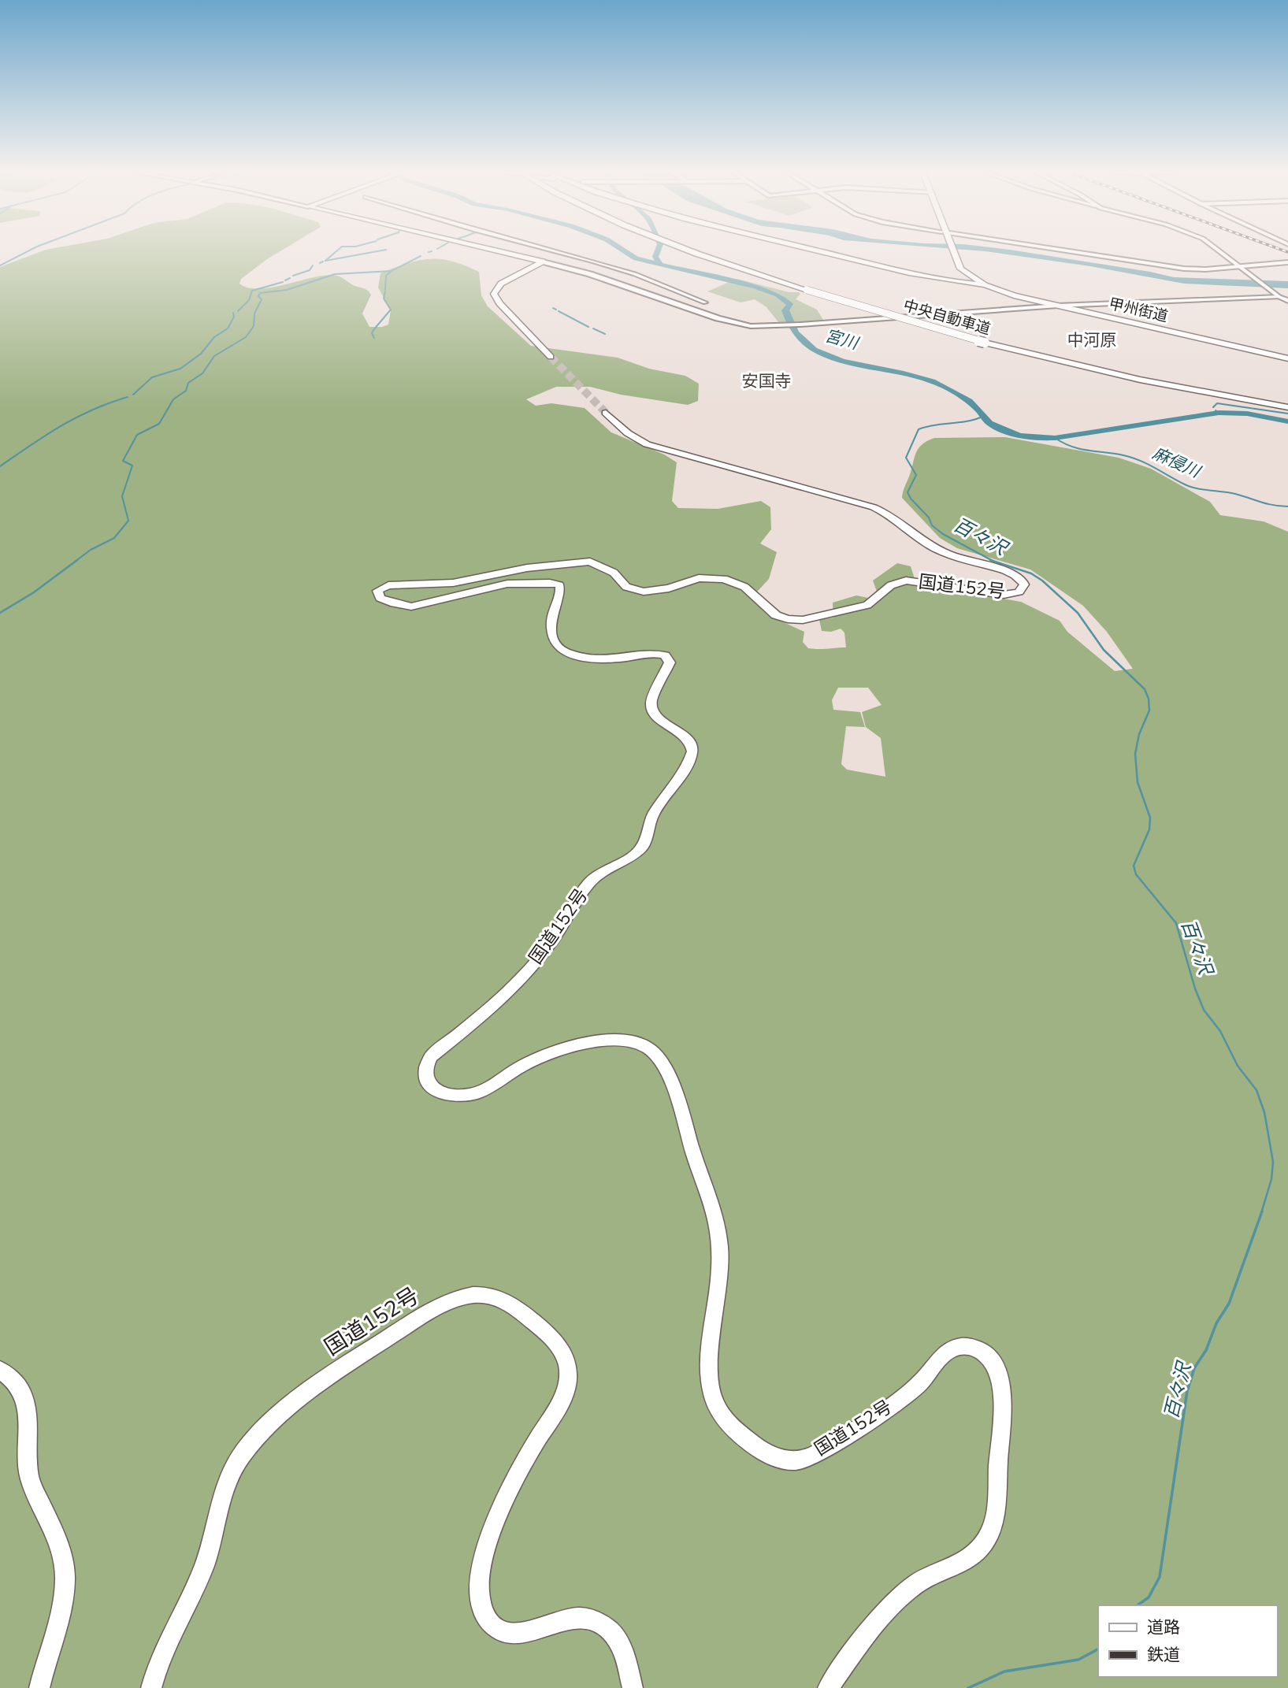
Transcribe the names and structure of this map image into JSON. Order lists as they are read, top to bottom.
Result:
{
  "streets": {
    "highway": ["甲州街道", "中央自動車道", "国道152号"]
  },
  "districts": ["中河原", "安国寺"],
  "water": ["宮川", "麻侵川", "百々沢"],
  "legend": ["道路", "鉄道"]
}
